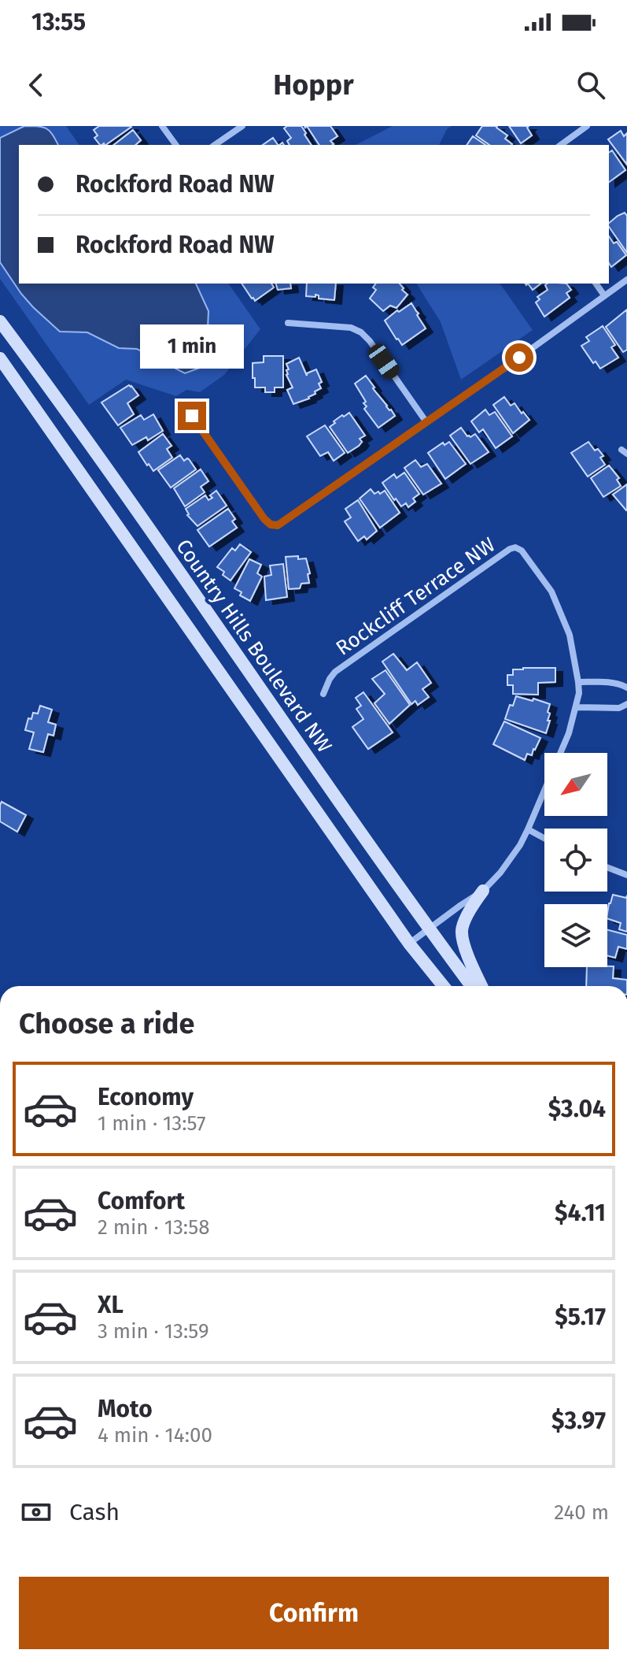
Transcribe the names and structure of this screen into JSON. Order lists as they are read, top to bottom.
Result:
{
  "streets": {
    "main road": ["Country Hills Boulevard NW"],
    "street": ["Rockcliff Terrace NW"]
  },
  "crossings": [
    ["Rockcliff Terrace NW", "Country Hills Boulevard NW"]
  ],
  "north": "bottom left",
  "page": {
    "status": "13:55",
    "header": "Hoppr",
    "banner": ["Rockford Road NW", "Rockford Road NW"],
    "bubble": "1 min",
    "heading": "Choose a ride",
    "list": [
      {
        "name": "Economy",
        "note": "1 min · 13:57",
        "value": "$3.04"
      },
      {
        "name": "Comfort",
        "note": "2 min · 13:58",
        "value": "$4.11"
      },
      {
        "name": "XL",
        "note": "3 min · 13:59",
        "value": "$5.17"
      },
      {
        "name": "Moto",
        "note": "4 min · 14:00",
        "value": "$3.97"
      }
    ],
    "pay": ["Cash", "240 m"],
    "buttons": "Confirm"
  }
}
